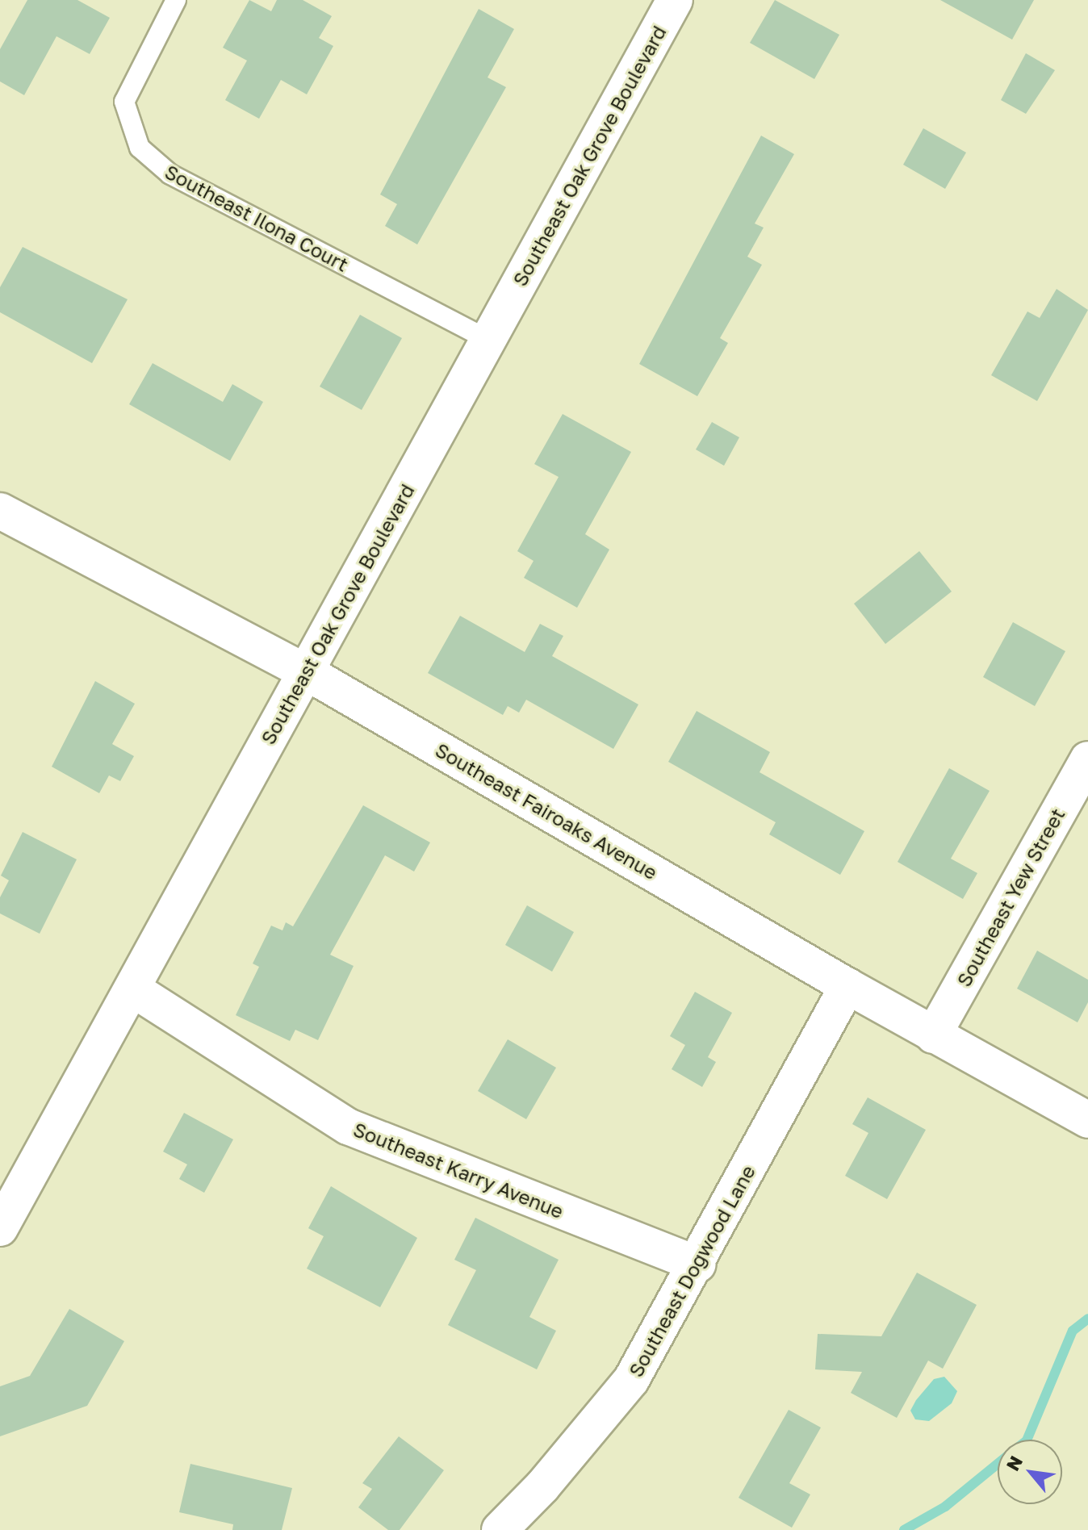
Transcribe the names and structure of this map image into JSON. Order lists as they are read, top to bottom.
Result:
{
  "streets": {
    "street": [
      "Southeast Oak Grove Boulevard",
      "Southeast Fairoaks Avenue",
      "Southeast Yew Street",
      "Southeast Karry Avenue",
      "Southeast Dogwood Lane"
    ],
    "lane": ["Southeast Ilona Court"]
  },
  "crossings": [
    ["Southeast Oak Grove Boulevard", "Southeast Ilona Court"],
    ["Southeast Oak Grove Boulevard", "Southeast Fairoaks Avenue"],
    ["Southeast Oak Grove Boulevard", "Southeast Karry Avenue"],
    ["Southeast Fairoaks Avenue", "Southeast Yew Street"],
    ["Southeast Fairoaks Avenue", "Southeast Dogwood Lane"],
    ["Southeast Karry Avenue", "Southeast Dogwood Lane"]
  ],
  "north": "top left"
}
